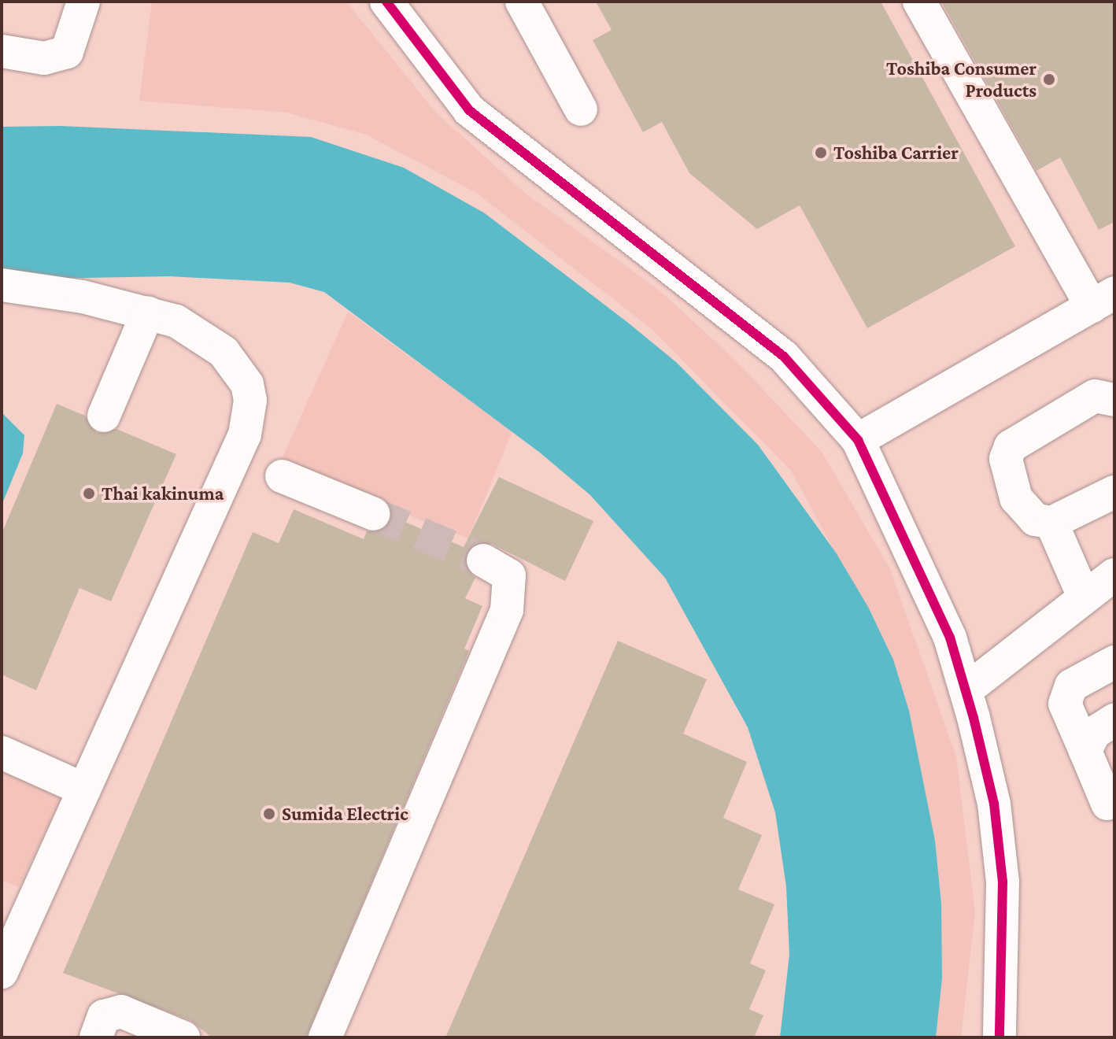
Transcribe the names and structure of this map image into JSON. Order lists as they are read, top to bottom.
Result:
{
  "places": [
    "Toshiba Consumer Products",
    "Toshiba Carrier",
    "Thai kakinuma",
    "Sumida Electric"
  ]
}
